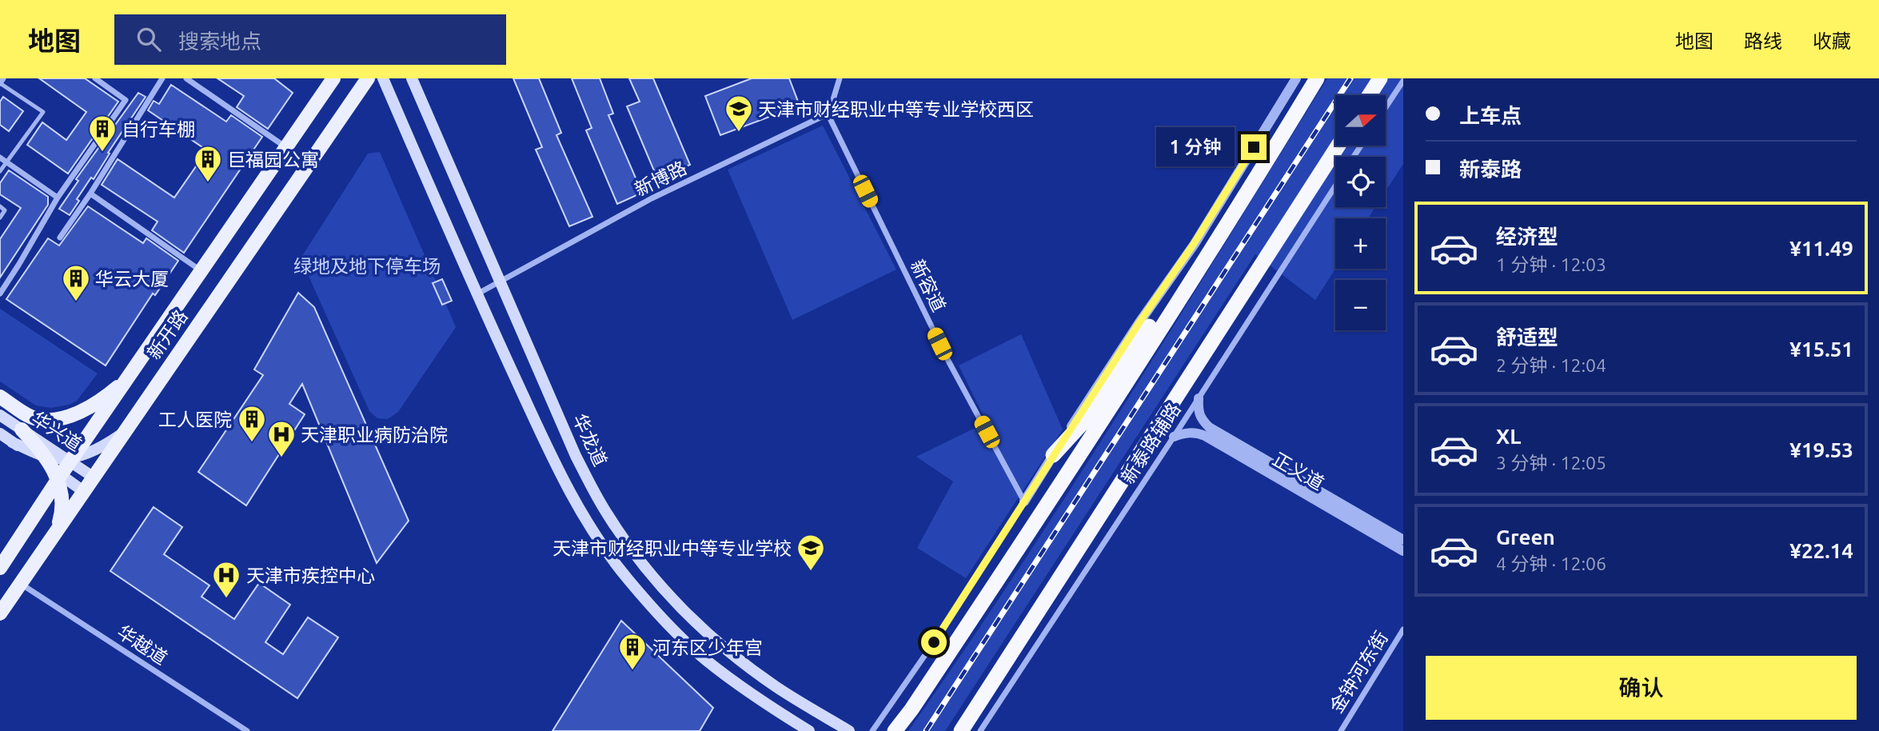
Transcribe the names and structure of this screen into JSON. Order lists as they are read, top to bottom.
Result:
{
  "streets": {
    "main road": ["新开路", "华兴道", "华龙道"],
    "street": [
      "新博路",
      "新容道",
      "新泰路辅路",
      "正义道",
      "华越道",
      "金钟河东街"
    ]
  },
  "crossings": [
    ["新博路", "新容道"],
    ["新博路", "华龙道"],
    ["新开路", "华兴道"],
    ["新开路", "华越道"],
    ["新泰路辅路", "正义道"]
  ],
  "parks": ["绿地及地下停车场"],
  "places": {
    "school or university": ["天津市财经职业中等专业学校西区", "天津市财经职业中等专业学校"],
    "building": [
      "自行车棚",
      "巨福园公寓",
      "华云大厦",
      "工人医院",
      "河东区少年宫"
    ],
    "hospital": ["天津职业病防治院", "天津市疾控中心"]
  },
  "north": "right",
  "page": {
    "header": "地图",
    "search": "搜索地点",
    "nav": ["地图", "路线", "收藏"],
    "banner": ["上车点", "新泰路"],
    "map_buttons": ["+", "−"],
    "bubble": "1 分钟",
    "list": [
      {
        "name": "经济型",
        "note": "1 分钟 · 12:03",
        "value": "¥11.49"
      },
      {
        "name": "舒适型",
        "note": "2 分钟 · 12:04",
        "value": "¥15.51"
      },
      {
        "name": "XL",
        "note": "3 分钟 · 12:05",
        "value": "¥19.53"
      },
      {
        "name": "Green",
        "note": "4 分钟 · 12:06",
        "value": "¥22.14"
      }
    ],
    "buttons": "确认"
  }
}
